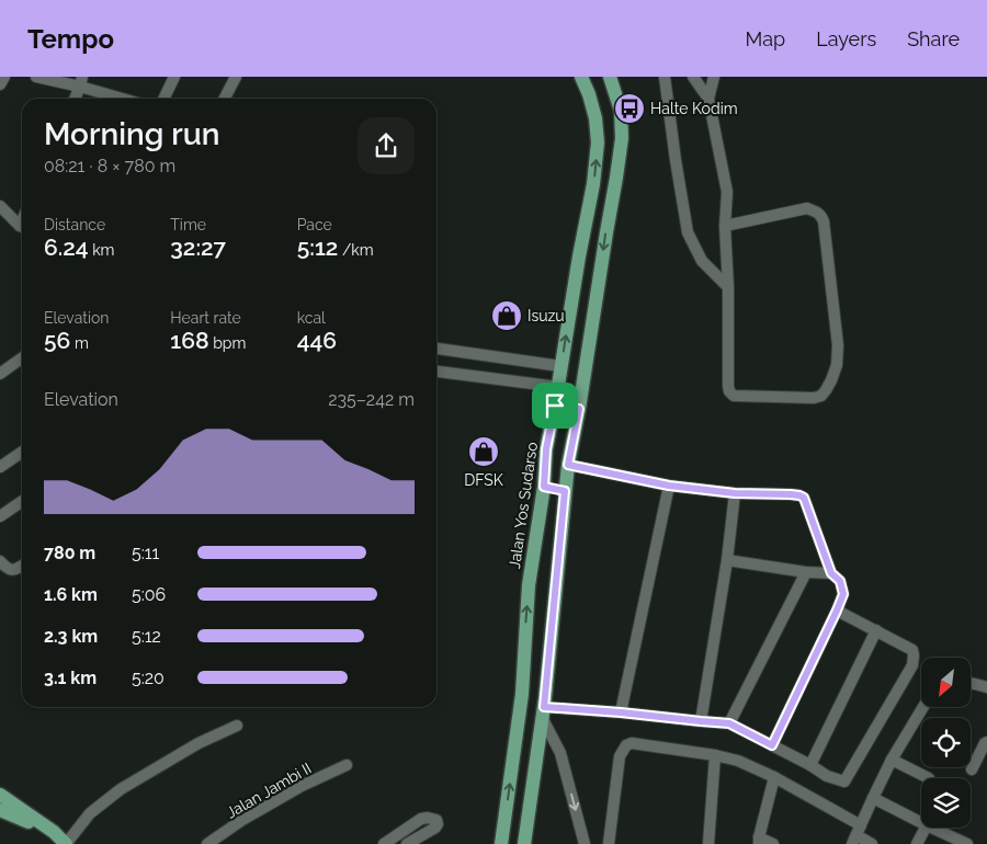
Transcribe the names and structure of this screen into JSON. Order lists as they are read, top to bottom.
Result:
{
  "streets": {
    "main road": ["Jalan Yos Sudarso"],
    "street": ["Jalan Jambi II"]
  },
  "places": {
    "bus stop": ["Halte Kodim"],
    "shop": ["Isuzu", "DFSK"]
  },
  "north": "bottom left",
  "page": {
    "header": "Tempo",
    "nav": ["Map", "Layers", "Share"],
    "heading": ["Morning run", "08:21 · 8 × 780 m"],
    "stats": [
      ["Distance", "6.24 km"],
      ["Time", "32:27"],
      ["Pace", "5:12 /km"],
      ["Elevation", "56 m"],
      ["Heart rate", "168 bpm"],
      ["kcal", "446"]
    ],
    "chart": ["Elevation", "235–242 m"],
    "list": [
      {
        "name": "780 m",
        "note": "5:11"
      },
      {
        "name": "1.6 km",
        "note": "5:06"
      },
      {
        "name": "2.3 km",
        "note": "5:12"
      },
      {
        "name": "3.1 km",
        "note": "5:20"
      }
    ]
  }
}
